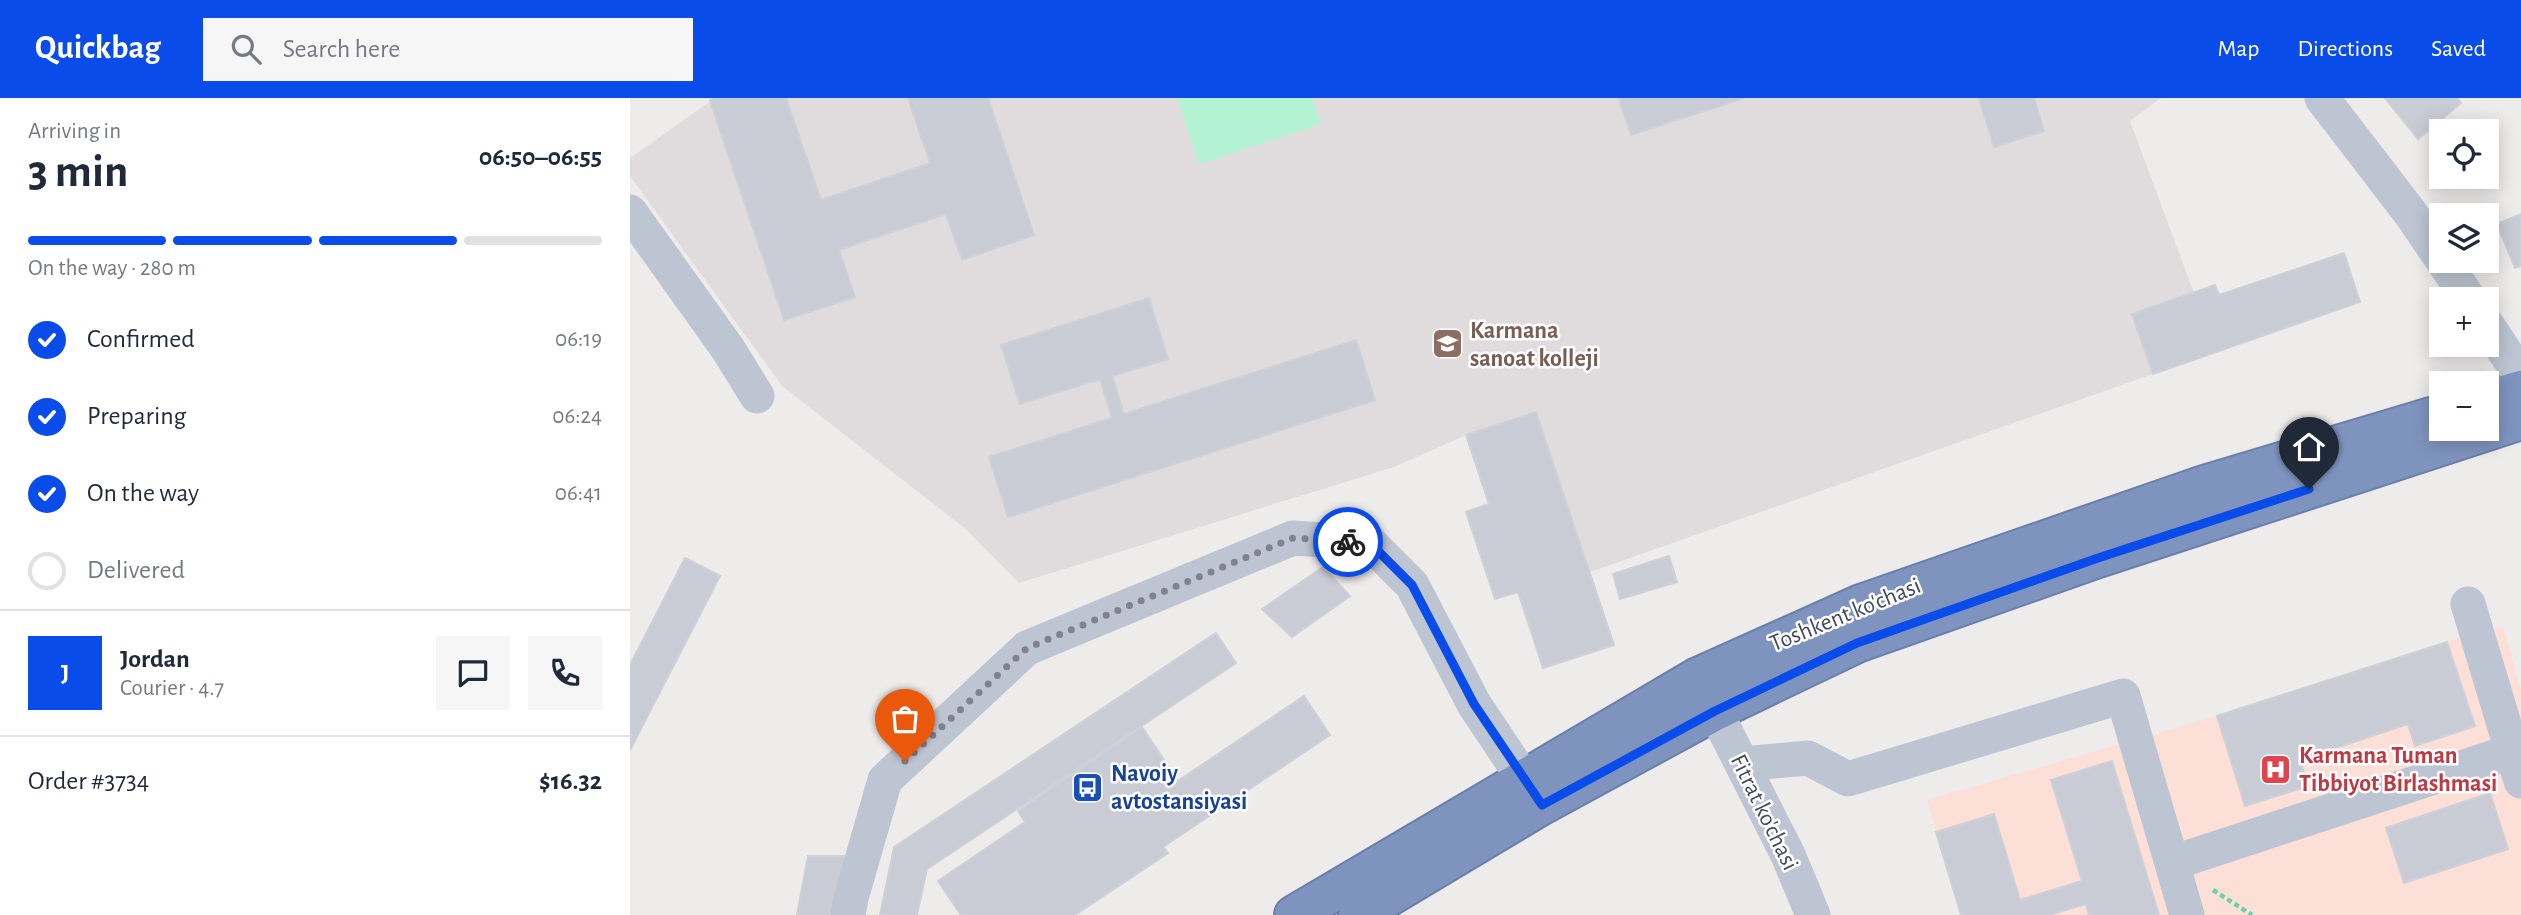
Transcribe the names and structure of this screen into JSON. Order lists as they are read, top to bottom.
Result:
{
  "streets": {
    "highway": ["Toshkent ko'chasi"],
    "street": ["Fitrat ko'chasi"]
  },
  "crossings": [
    ["Toshkent ko'chasi", "Fitrat ko'chasi"]
  ],
  "places": {
    "school or university": ["Karmana sanoat kolleji"],
    "hospital": ["Karmana Tuman Tibbiyot Birlashmasi"],
    "bus stop": ["Navoiy avtostansiyasi"]
  },
  "page": {
    "header": "Quickbag",
    "search": "Search here",
    "nav": ["Map", "Directions", "Saved"],
    "heading": ["3 min", "Arriving in", "06:50–06:55"],
    "panel": [
      "Jordan",
      "Courier · 4.7",
      "Order #3734",
      "$16.32"
    ],
    "map_buttons": ["+", "−"],
    "bar": "On the way · 280 m",
    "list": [
      ["Confirmed", "06:19"],
      ["Preparing", "06:24"],
      ["On the way", "06:41"],
      "Delivered"
    ],
    "round": "J"
  }
}
